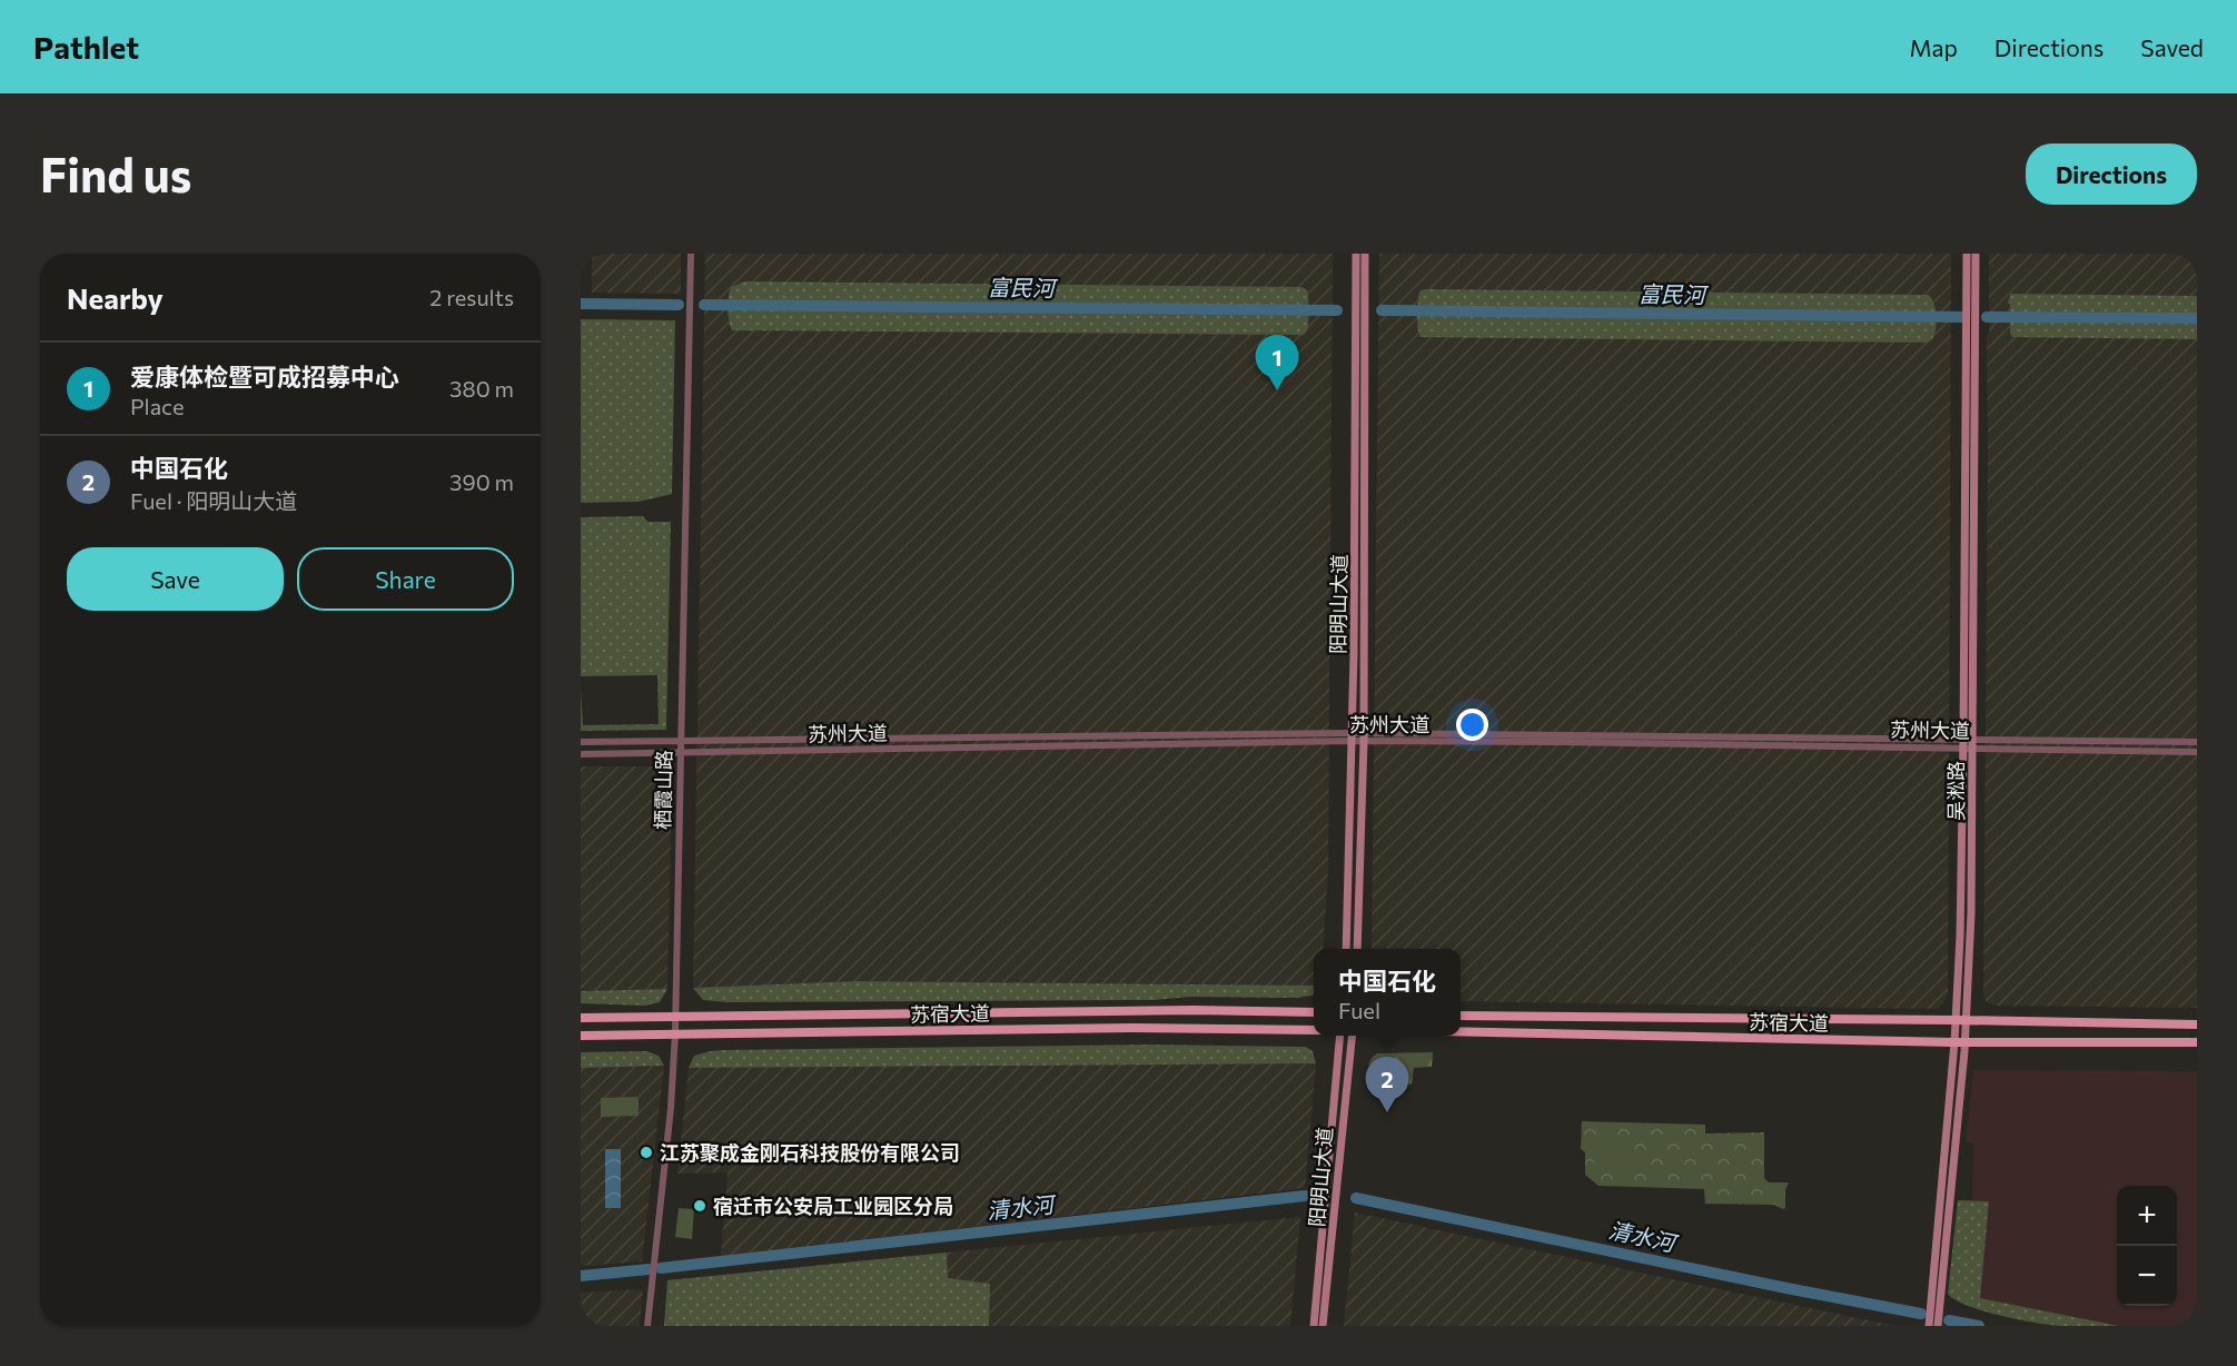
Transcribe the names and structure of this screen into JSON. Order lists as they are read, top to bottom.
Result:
{
  "streets": {
    "main road": ["阳明山大道", "吴淞路", "苏宿大道"],
    "street": ["苏州大道", "栖霞山路"]
  },
  "crossings": [
    ["阳明山大道", "苏州大道"],
    ["苏州大道", "栖霞山路"],
    ["苏州大道", "吴淞路"],
    ["栖霞山路", "苏宿大道"],
    ["吴淞路", "苏宿大道"]
  ],
  "water": ["富民河", "清水河"],
  "places": ["江苏聚成金刚石科技股份有限公司", "宿迁市公安局工业园区分局"],
  "page": {
    "header": "Pathlet",
    "nav": ["Map", "Directions", "Saved"],
    "buttons": [
      "Directions",
      ["Save", "Share"]
    ],
    "title": "Find us",
    "heading": ["Nearby", "2 results"],
    "pins": ["1", "2"],
    "list": [
      {
        "mark": "1",
        "name": "爱康体检暨可成招募中心",
        "note": "Place",
        "value": "380 m"
      },
      {
        "mark": "2",
        "name": "中国石化",
        "note": "Fuel · 阳明山大道",
        "value": "390 m"
      }
    ],
    "popup": ["中国石化", "Fuel"],
    "map_buttons": ["+", "−"]
  }
}
